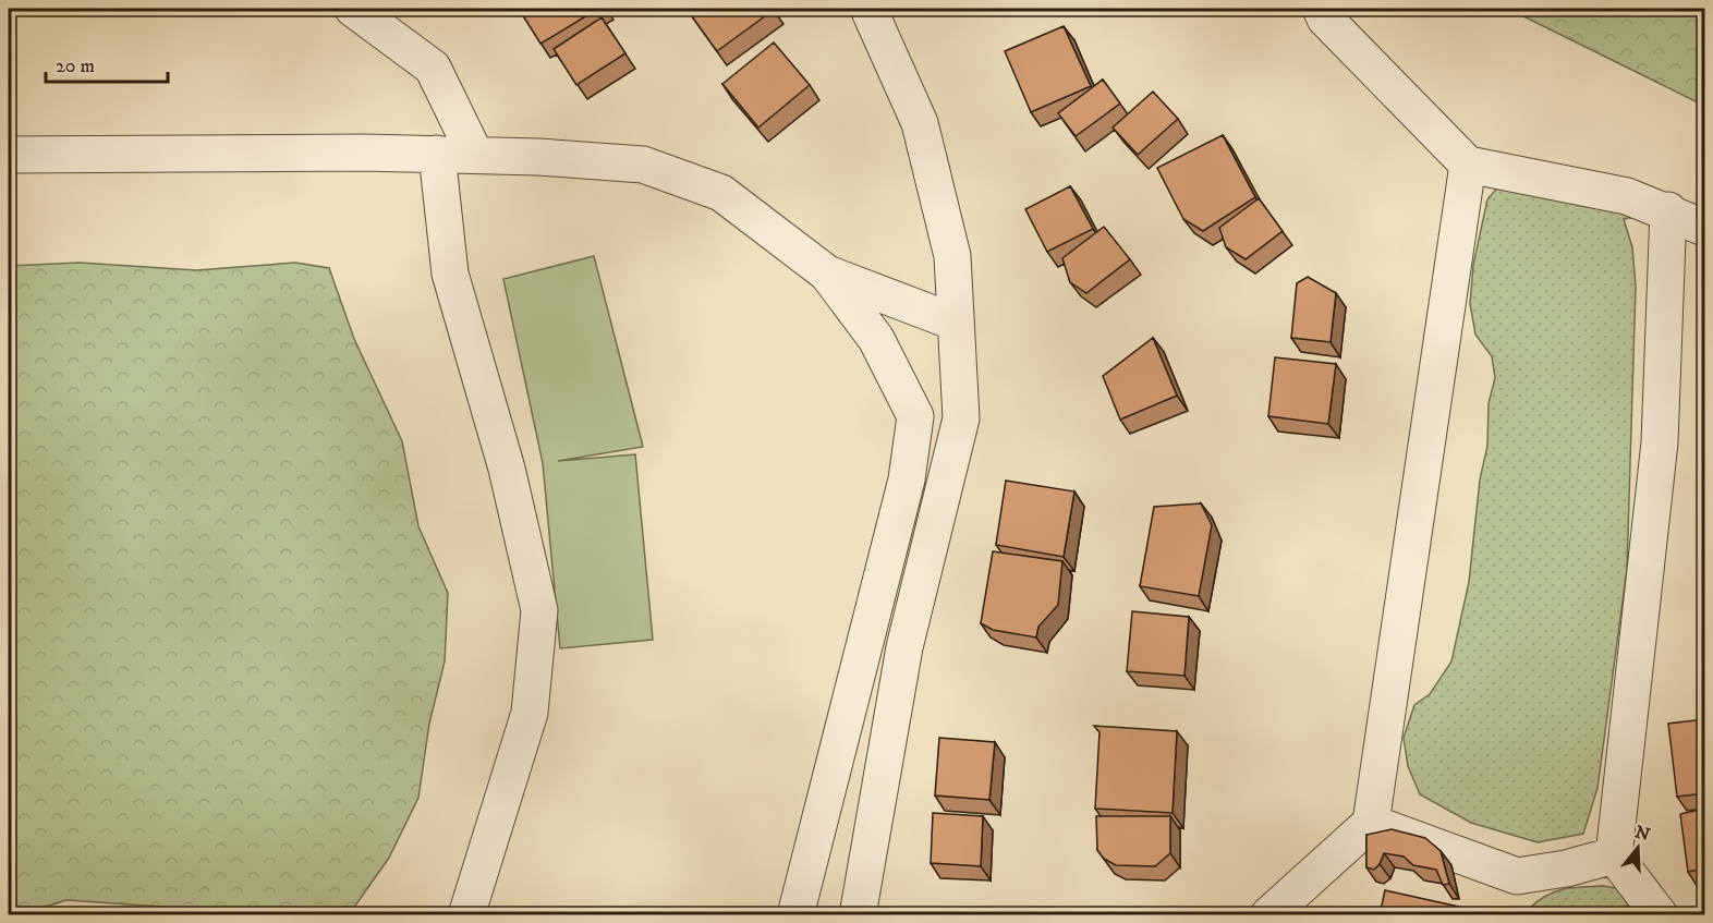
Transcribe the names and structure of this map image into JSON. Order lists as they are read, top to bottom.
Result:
{
  "scale_bar": "20 m",
  "north": "top"
}
